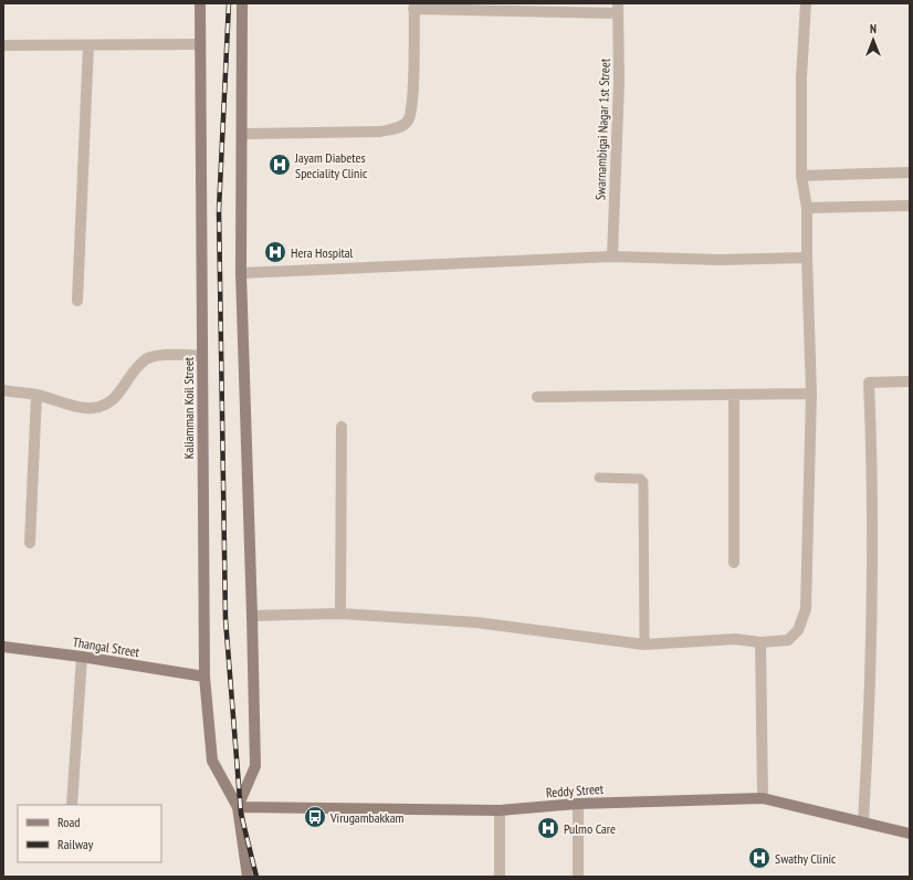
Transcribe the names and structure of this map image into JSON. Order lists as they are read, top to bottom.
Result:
{
  "streets": {
    "main road": ["Kaliamman Koil Street", "Thangal Street", "Reddy Street"],
    "street": ["Swarnambigai Nagar 1st Street"]
  },
  "crossings": [
    ["Kaliamman Koil Street", "Thangal Street"],
    ["Kaliamman Koil Street", "Reddy Street"]
  ],
  "places": {
    "hospital": [
      "Jayam Diabetes Speciality Clinic",
      "Hera Hospital",
      "Pulmo Care",
      "Swathy Clinic"
    ],
    "bus stop": ["Virugambakkam"]
  },
  "legend": ["Road", "Railway"],
  "north": "top"
}
